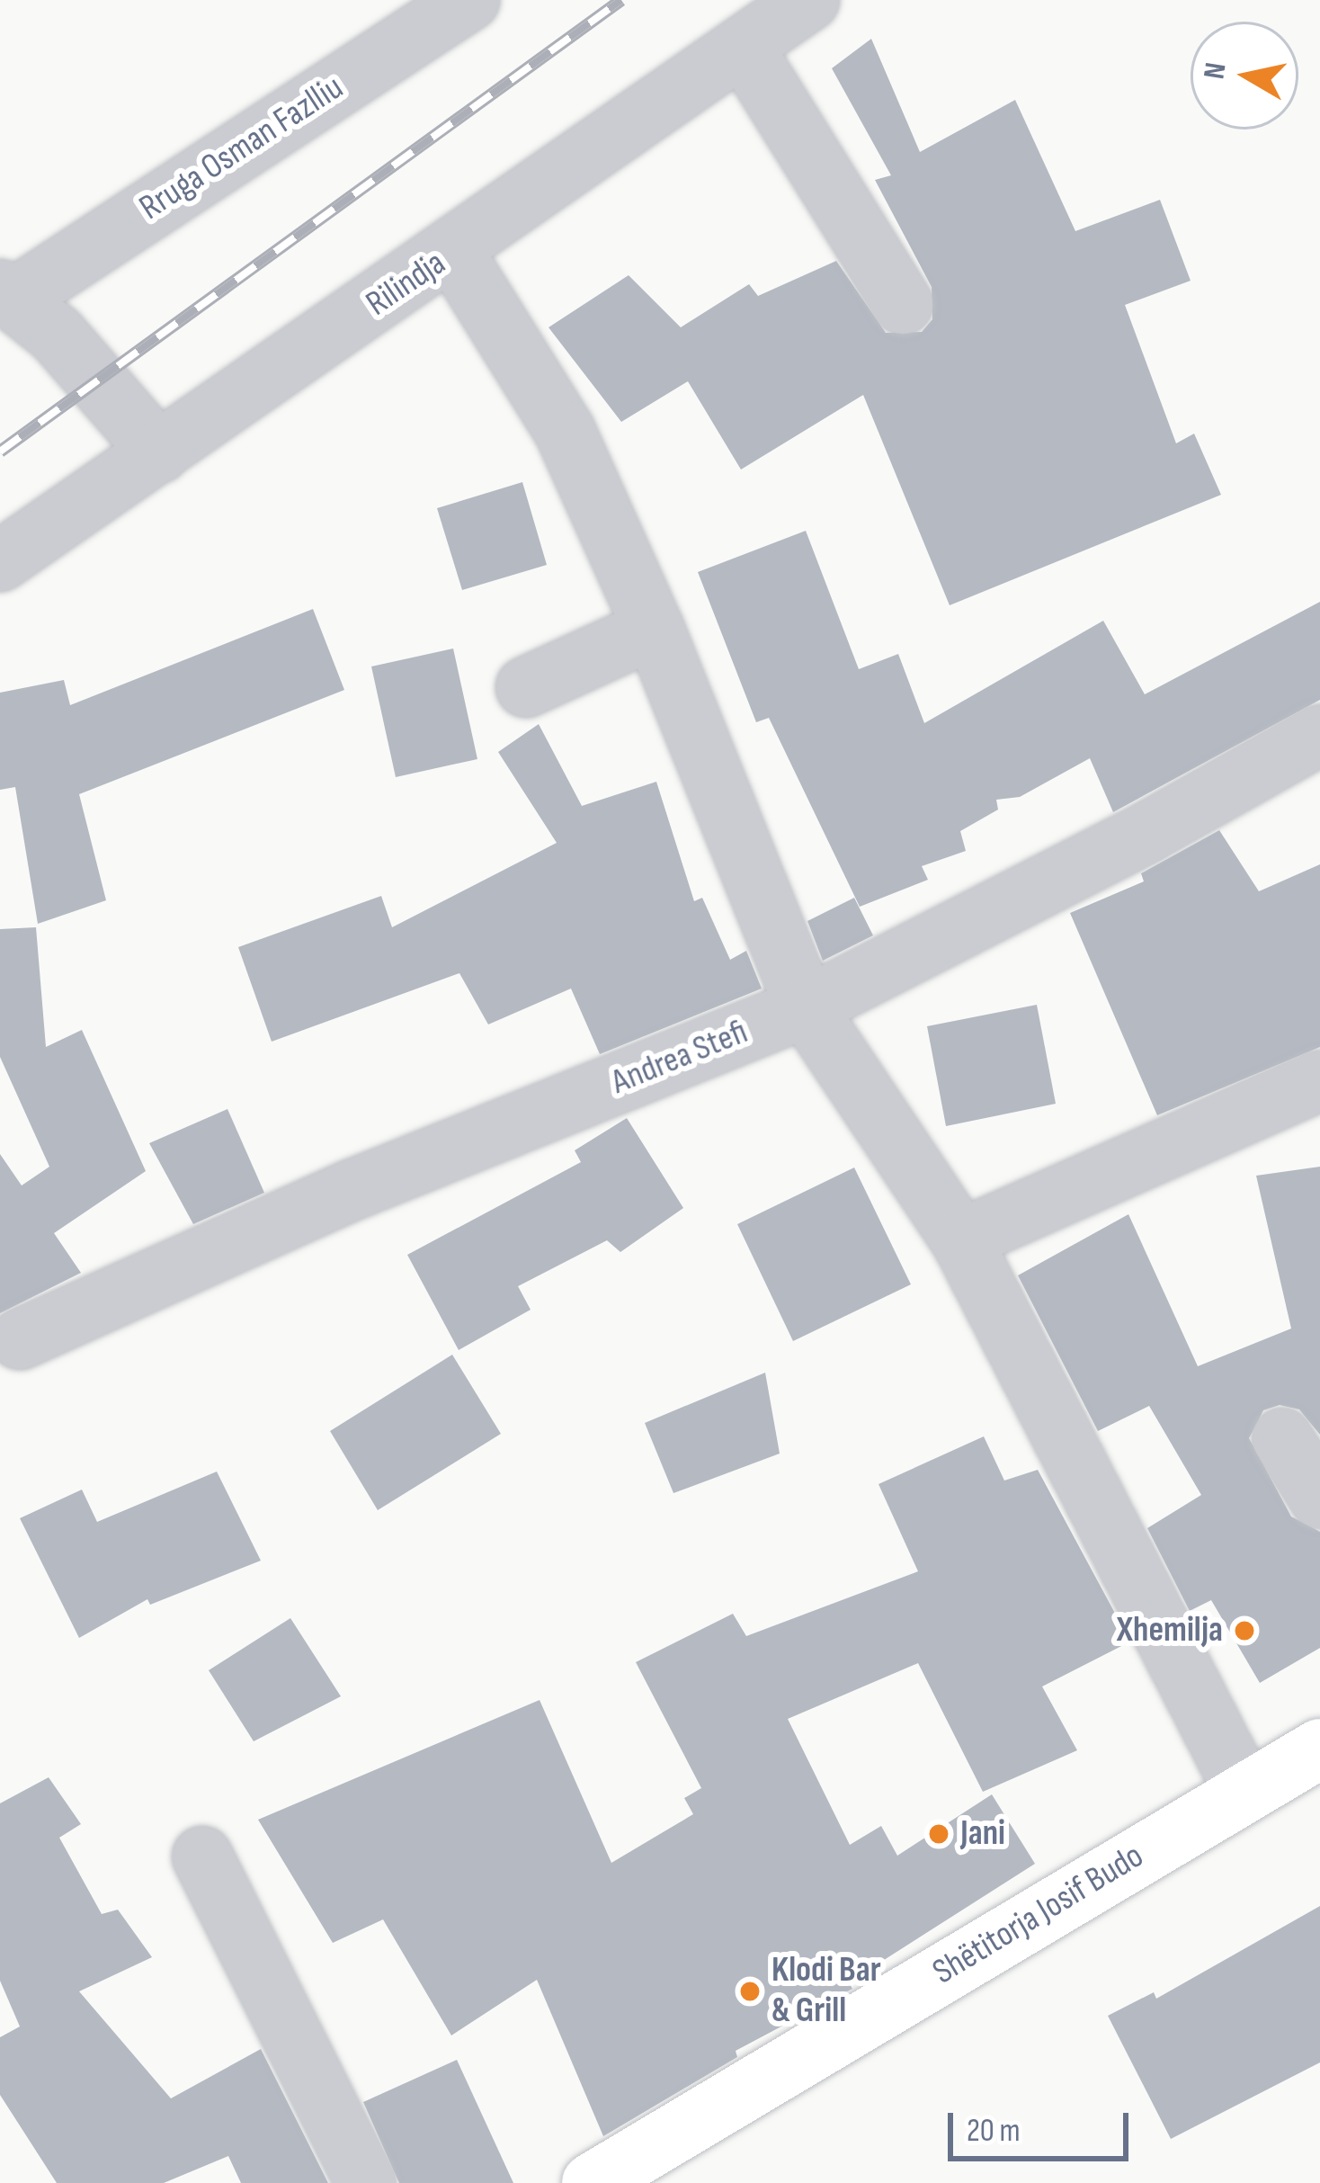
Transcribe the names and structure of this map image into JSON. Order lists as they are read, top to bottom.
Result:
{
  "streets": {
    "main road": ["Shëtitorja Josif Budo"],
    "street": ["Rruga Osman Fazlliu", "Rilindja", "Andrea Stefi"]
  },
  "places": ["Xhemilja", "Jani", "Klodi Bar & Grill"],
  "scale_bar": "20 m",
  "north": "left"
}
